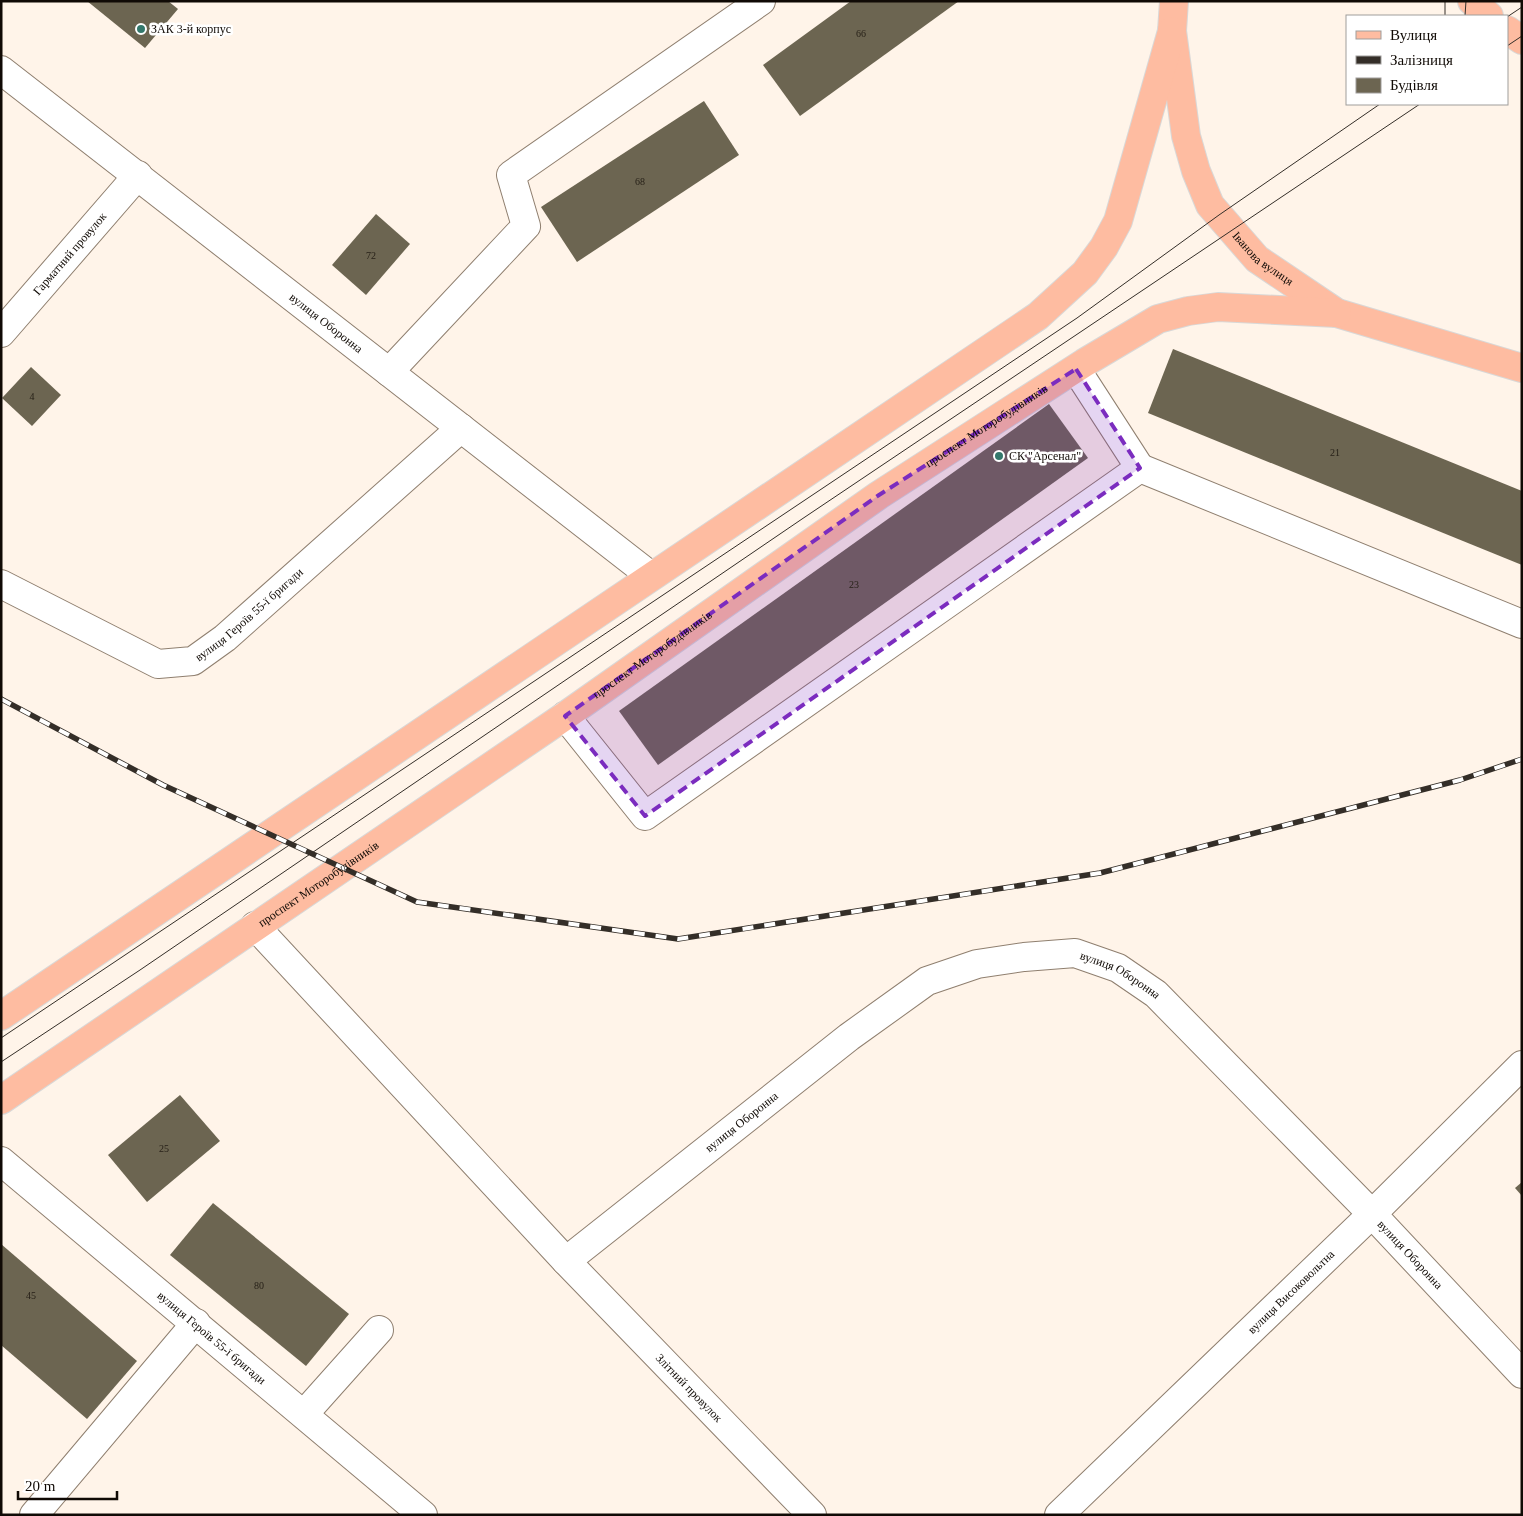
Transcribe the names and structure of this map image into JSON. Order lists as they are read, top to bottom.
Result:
{
  "streets": {
    "main road": ["Іванова вулиця", "проспект Моторобудівників"],
    "street": [
      "Гарматний провулок",
      "вулиця Оборонна",
      "вулиця Героїв 55-ї бригади",
      "вулиця Високовольтна",
      "Злітний провулок"
    ]
  },
  "crossings": [
    ["Гарматний провулок", "вулиця Оборонна"],
    ["Іванова вулиця", "проспект Моторобудівників"],
    ["вулиця Оборонна", "вулиця Героїв 55-ї бригади"],
    ["вулиця Оборонна", "вулиця Високовольтна"],
    ["вулиця Оборонна", "Злітний провулок"],
    ["проспект Моторобудівників", "Злітний провулок"]
  ],
  "places": ["ЗАК 3-й корпус", "СК \"Арсенал\""],
  "house_numbers": [
    "66",
    "68",
    "72",
    "4",
    "21",
    "23",
    "25",
    "80",
    "45"
  ],
  "legend": ["Вулиця", "Залізниця", "Будівля"],
  "scale_bar": "20 m"
}
